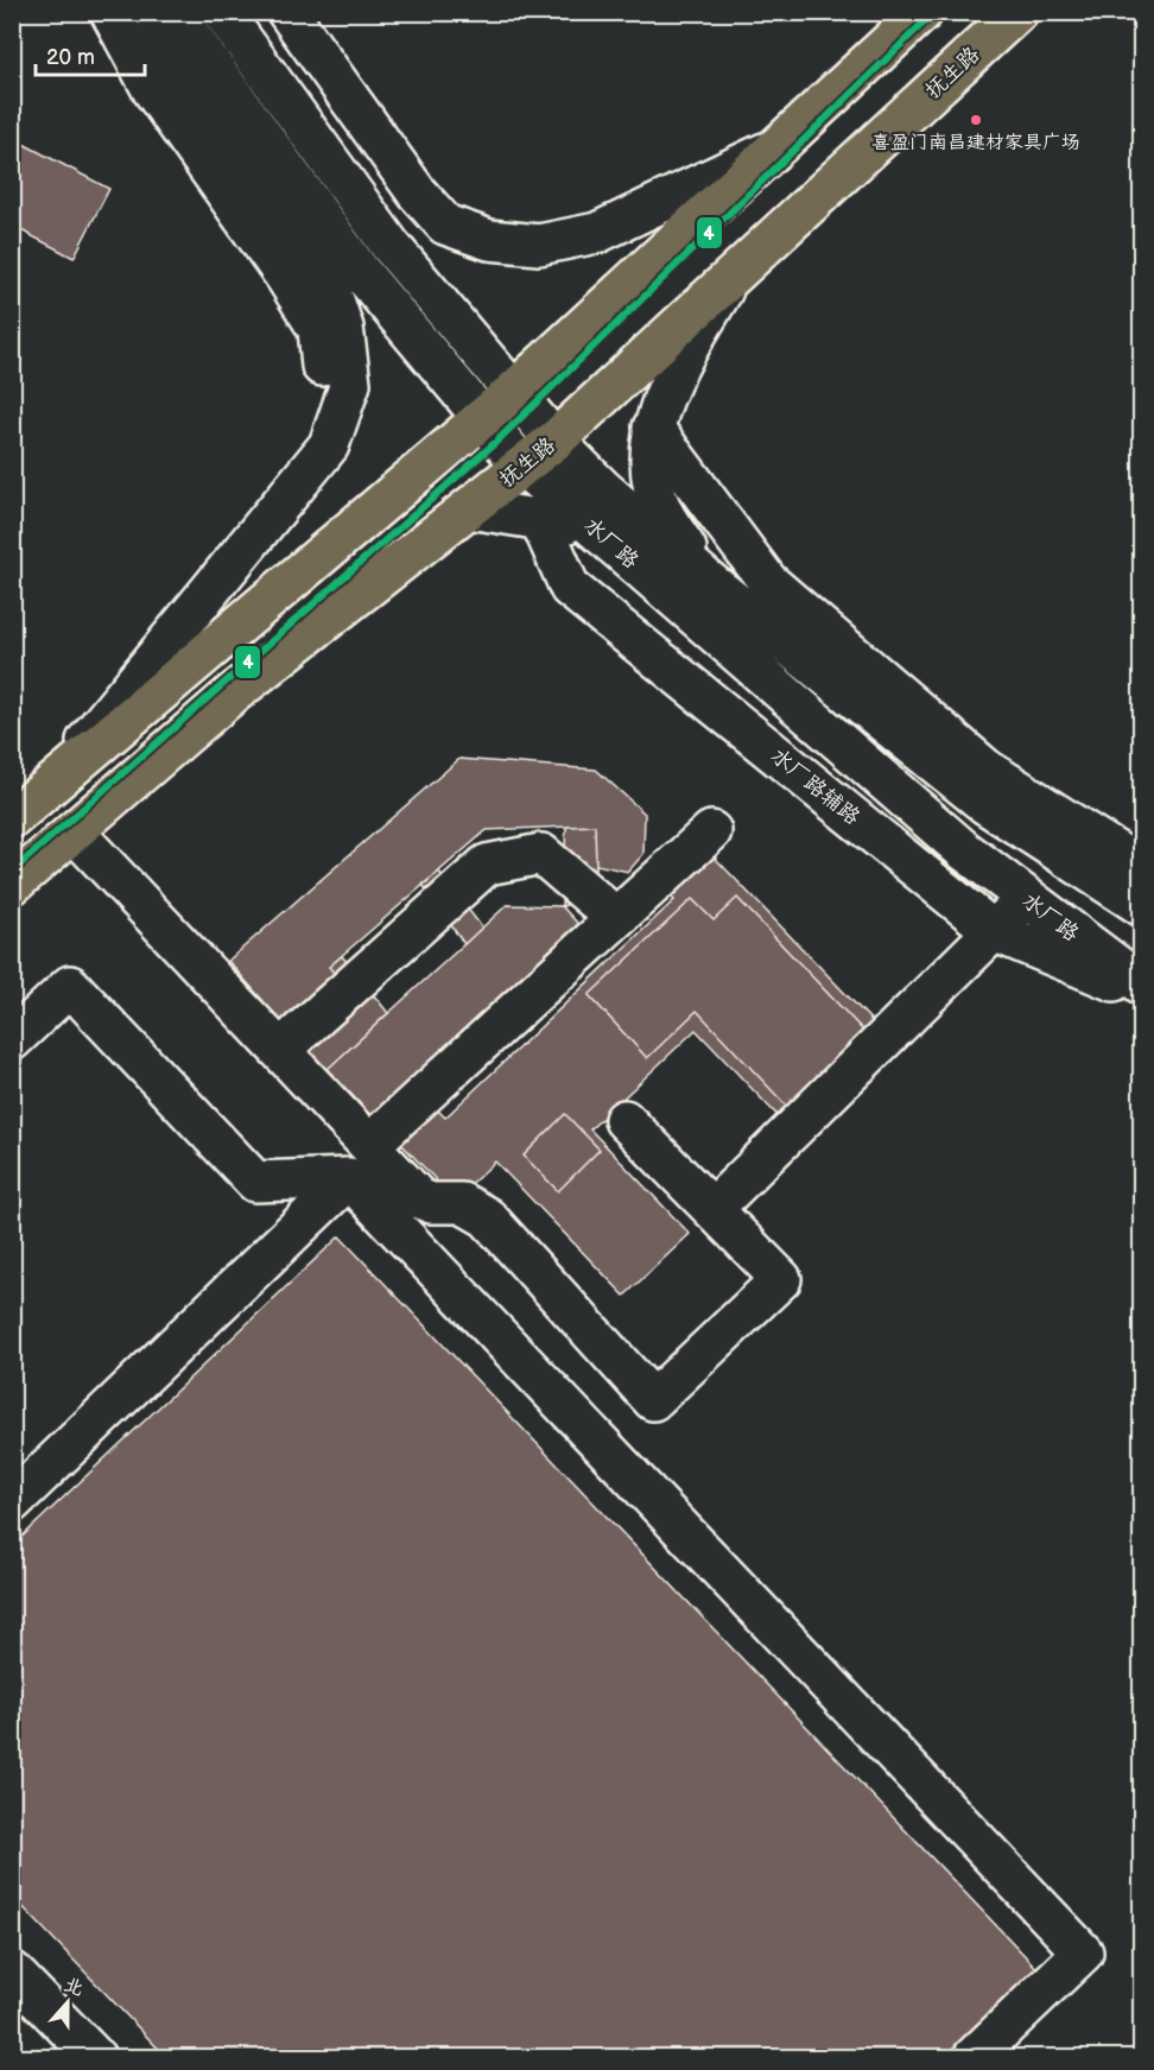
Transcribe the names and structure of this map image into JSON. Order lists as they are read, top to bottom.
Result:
{
  "streets": {
    "main road": ["抚生路"],
    "street": ["水厂路", "水厂路辅路"]
  },
  "crossings": [
    ["抚生路", "水厂路"]
  ],
  "places": ["喜盈门南昌建材家具广场"],
  "lines": ["transit line 4"],
  "scale_bar": "20 m",
  "north": "top"
}
